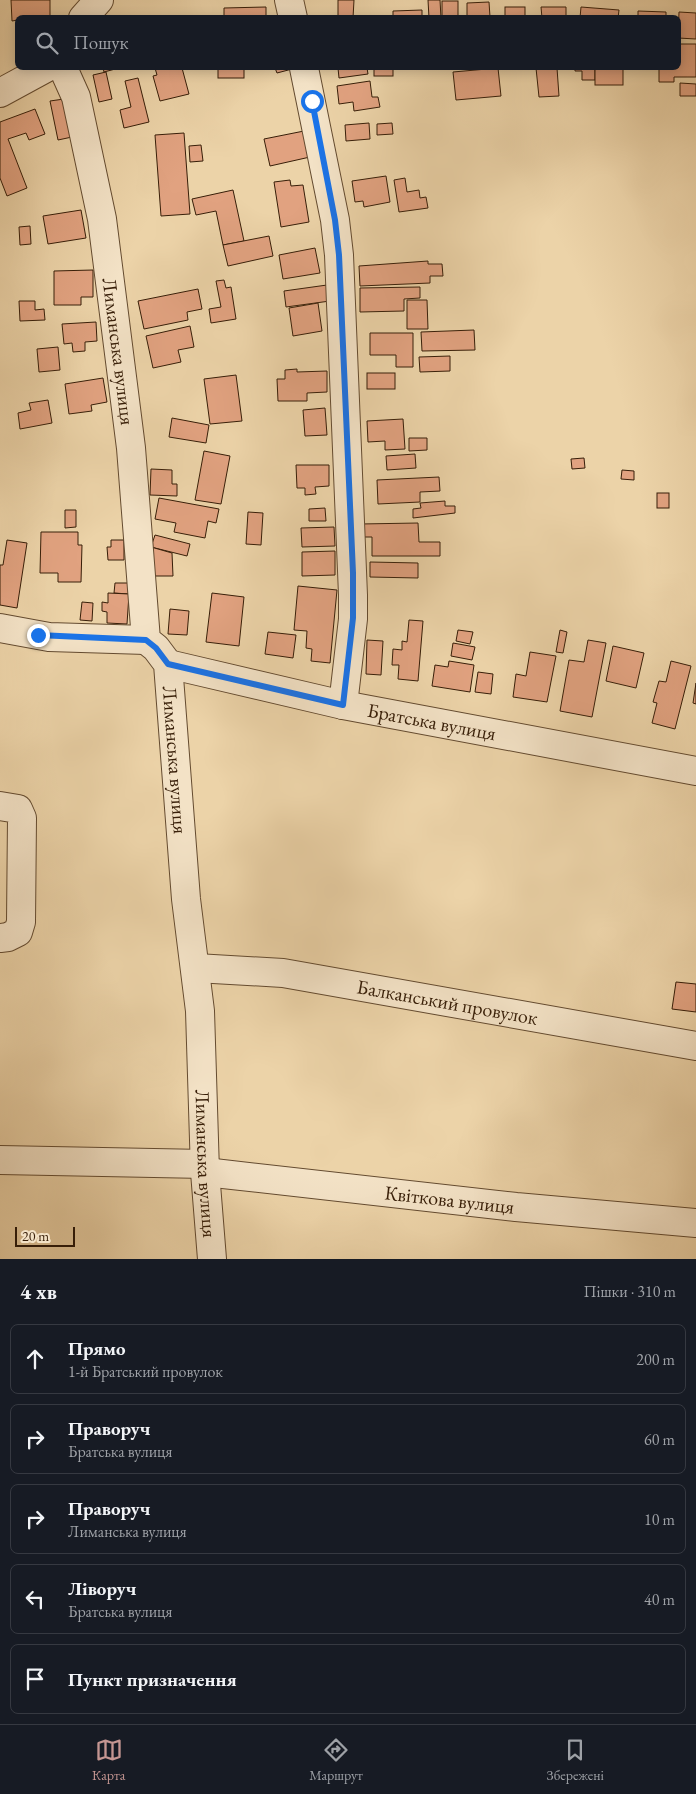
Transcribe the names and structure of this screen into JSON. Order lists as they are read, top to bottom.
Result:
{
  "streets": {
    "street": [
      "Лиманська вулиця",
      "Братська вулиця",
      "Балканський провулок",
      "Квіткова вулиця"
    ]
  },
  "crossings": [
    ["Лиманська вулиця", "Братська вулиця"],
    ["Лиманська вулиця", "Балканський провулок"],
    ["Лиманська вулиця", "Квіткова вулиця"]
  ],
  "scale_bar": "20 m",
  "page": {
    "search": "Пошук",
    "scale": "20 m",
    "heading": ["4 хв", "Пішки · 310 m"],
    "list": [
      ["Прямо", "1-й Братський провулок", "200 m"],
      ["Праворуч", "Братська вулиця", "60 m"],
      ["Праворуч", "Лиманська вулиця", "10 m"],
      ["Ліворуч", "Братська вулиця", "40 m"],
      "Пункт призначення"
    ],
    "nav": ["Карта", "Маршрут", "Збережені"]
  }
}
